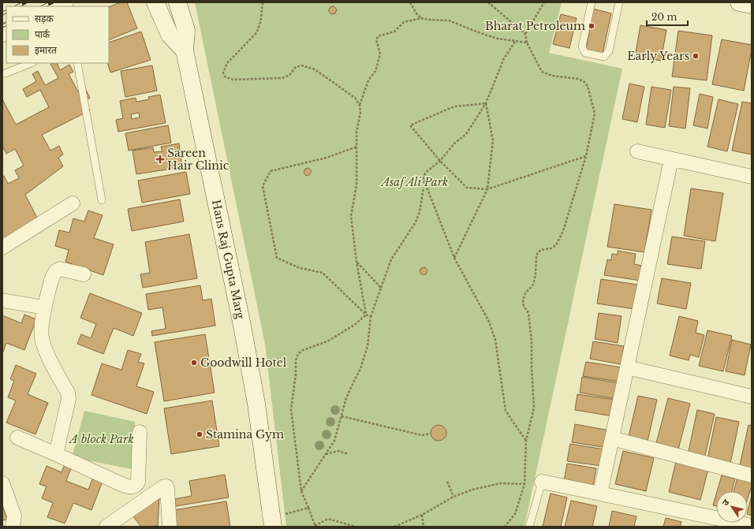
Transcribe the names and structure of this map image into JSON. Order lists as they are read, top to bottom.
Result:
{
  "streets": {
    "street": ["Hans Raj Gupta Marg"]
  },
  "parks": ["Asaf Ali Park", "A block Park"],
  "places": {
    "other": [
      "Bharat Petroleum",
      "Early Years",
      "Goodwill Hotel",
      "Stamina Gym"
    ],
    "health": ["Sareen Hair Clinic"]
  },
  "legend": ["सड़क", "पार्क", "इमारत"],
  "scale_bar": "20 m",
  "north": "top left"
}
